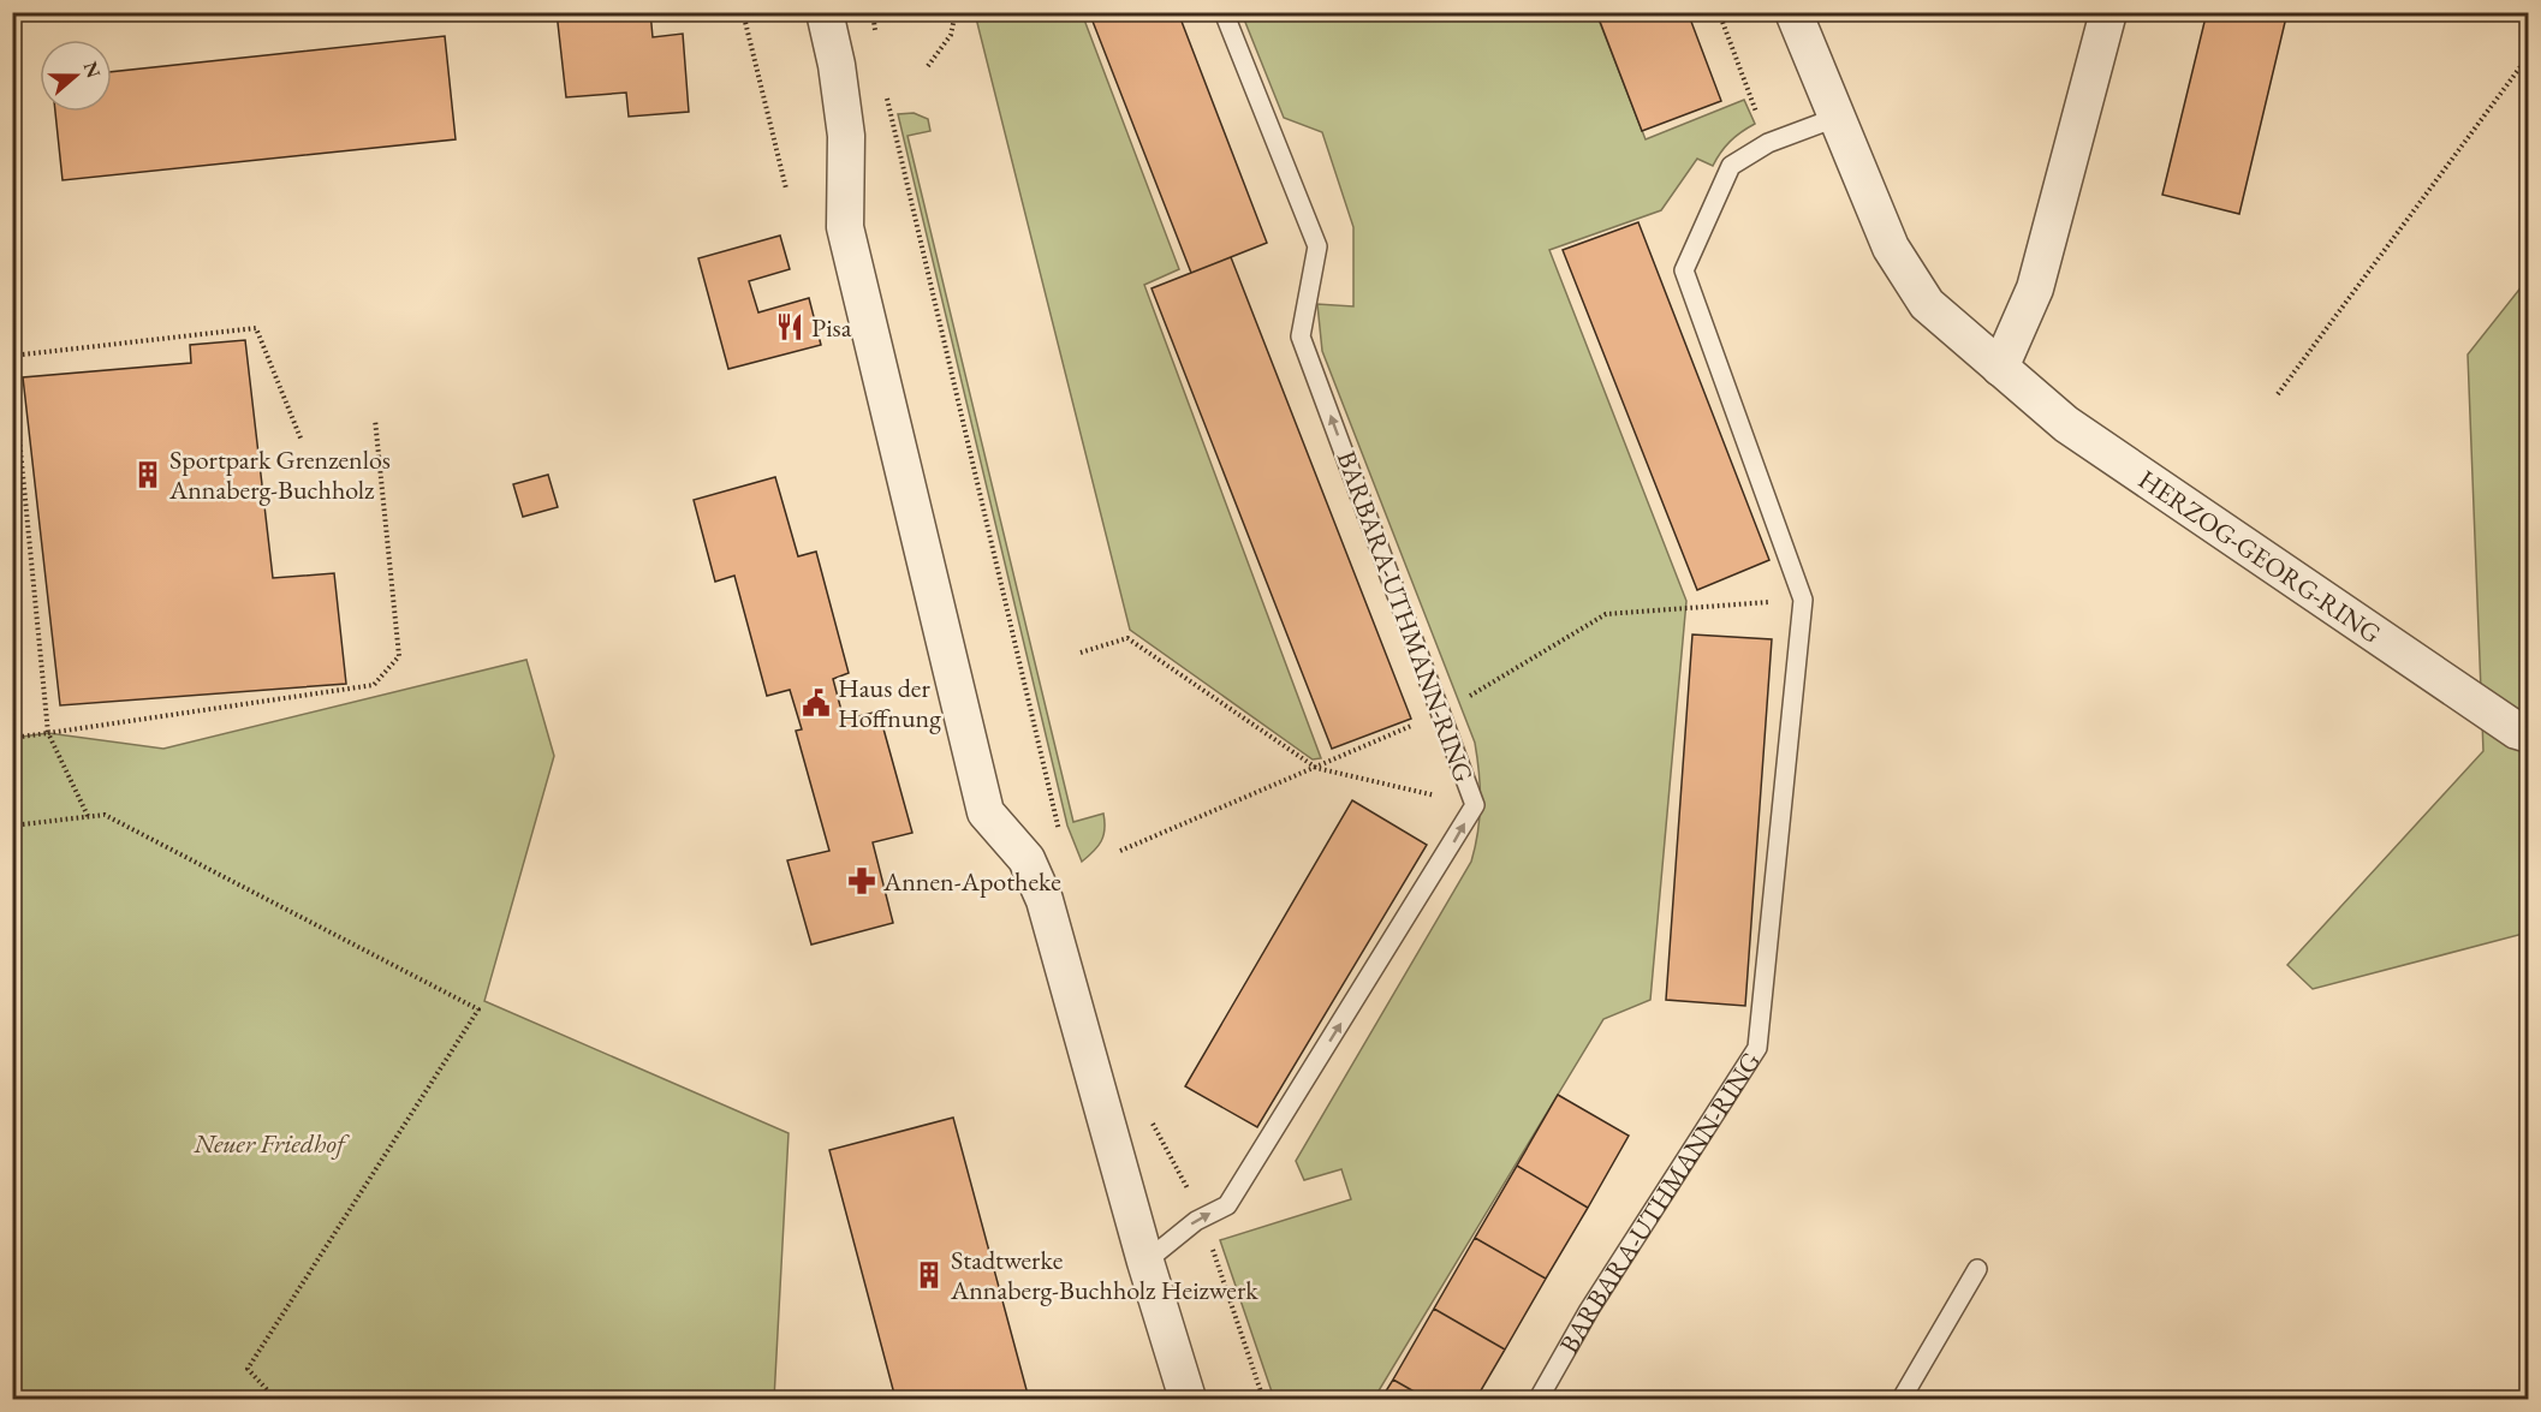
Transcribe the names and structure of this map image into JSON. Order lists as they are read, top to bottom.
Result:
{
  "streets": {
    "street": ["HERZOG-GEORG-RING"],
    "lane": ["BARBARA-UTHMANN-RING"]
  },
  "crossings": [
    ["HERZOG-GEORG-RING", "BARBARA-UTHMANN-RING"]
  ],
  "one_way": ["BARBARA-UTHMANN-RING"],
  "parks": ["Neuer Friedhof"],
  "places": {
    "restaurant": ["Pisa"],
    "building": ["Sportpark Grenzenlos Annaberg-Buchholz", "Stadtwerke Annaberg-Buchholz Heizwerk"],
    "public building": ["Haus der Hoffnung"],
    "pharmacy": ["Annen-Apotheke"]
  },
  "north": "right"
}
